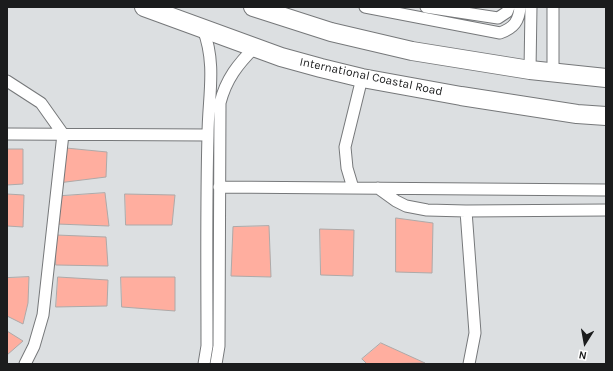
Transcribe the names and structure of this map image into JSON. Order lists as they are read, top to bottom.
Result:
{
  "streets": {
    "highway": ["International Coastal Road"]
  },
  "north": "bottom"
}
